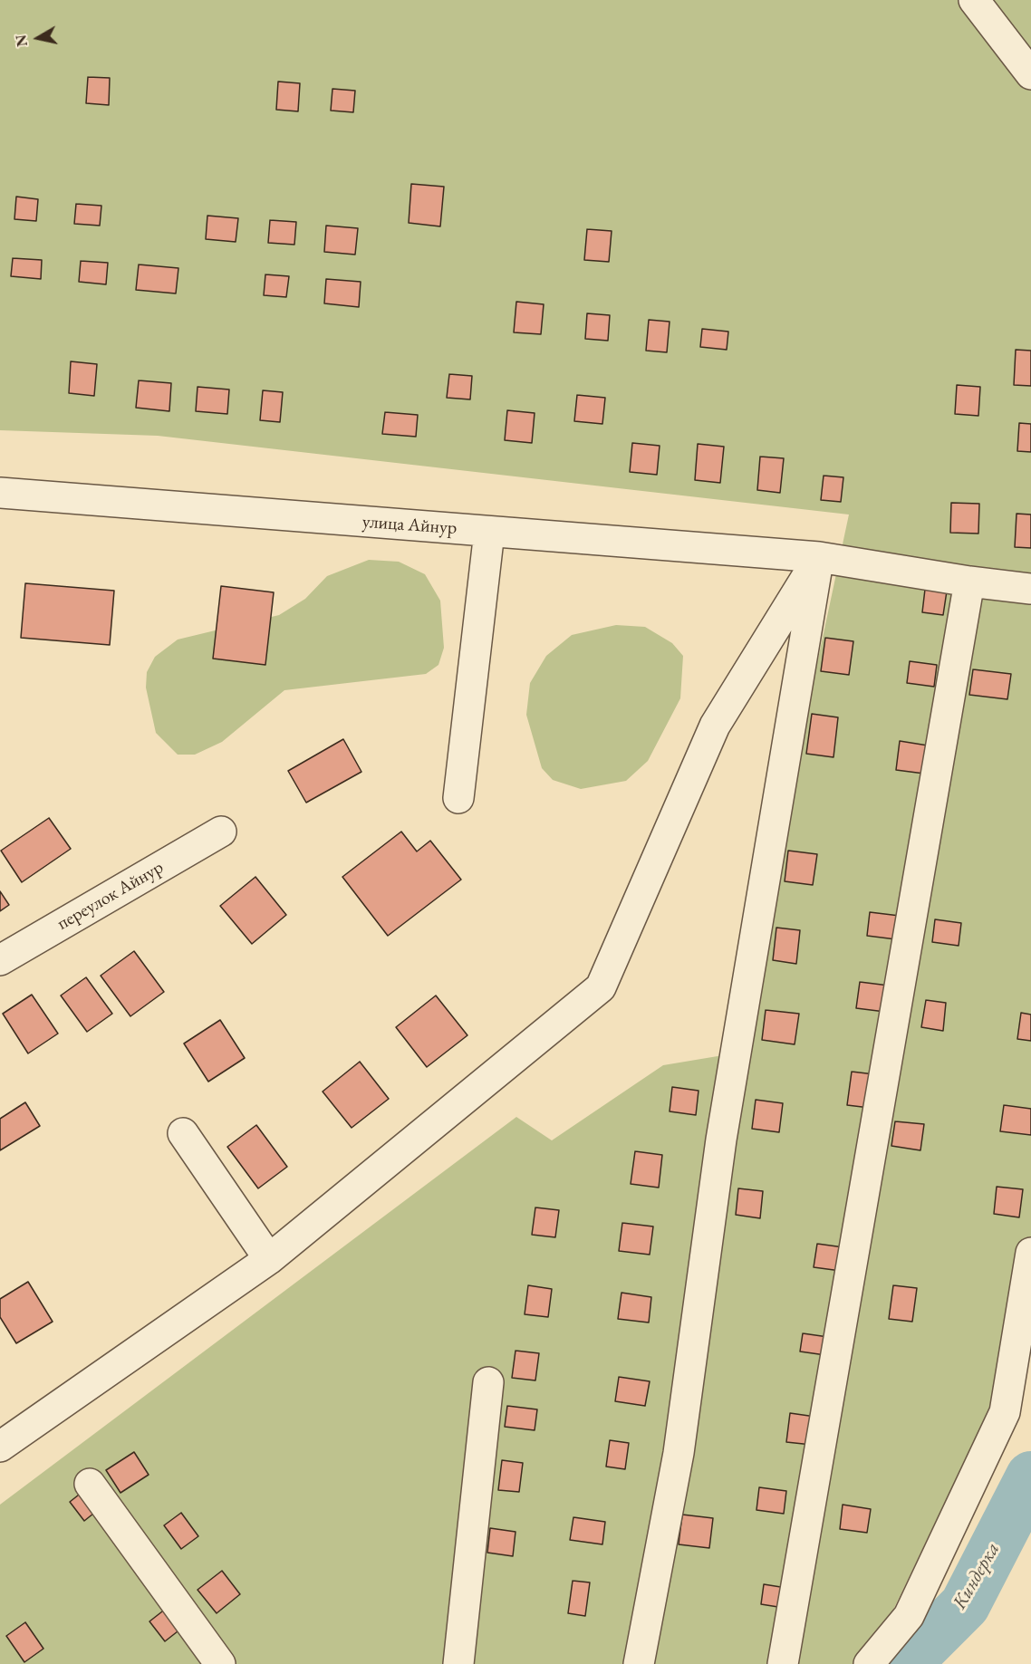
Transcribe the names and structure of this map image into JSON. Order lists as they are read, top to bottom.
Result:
{
  "streets": {
    "street": ["улица Айнур", "переулок Айнур"]
  },
  "water": ["Киндерка"],
  "north": "left"
}
